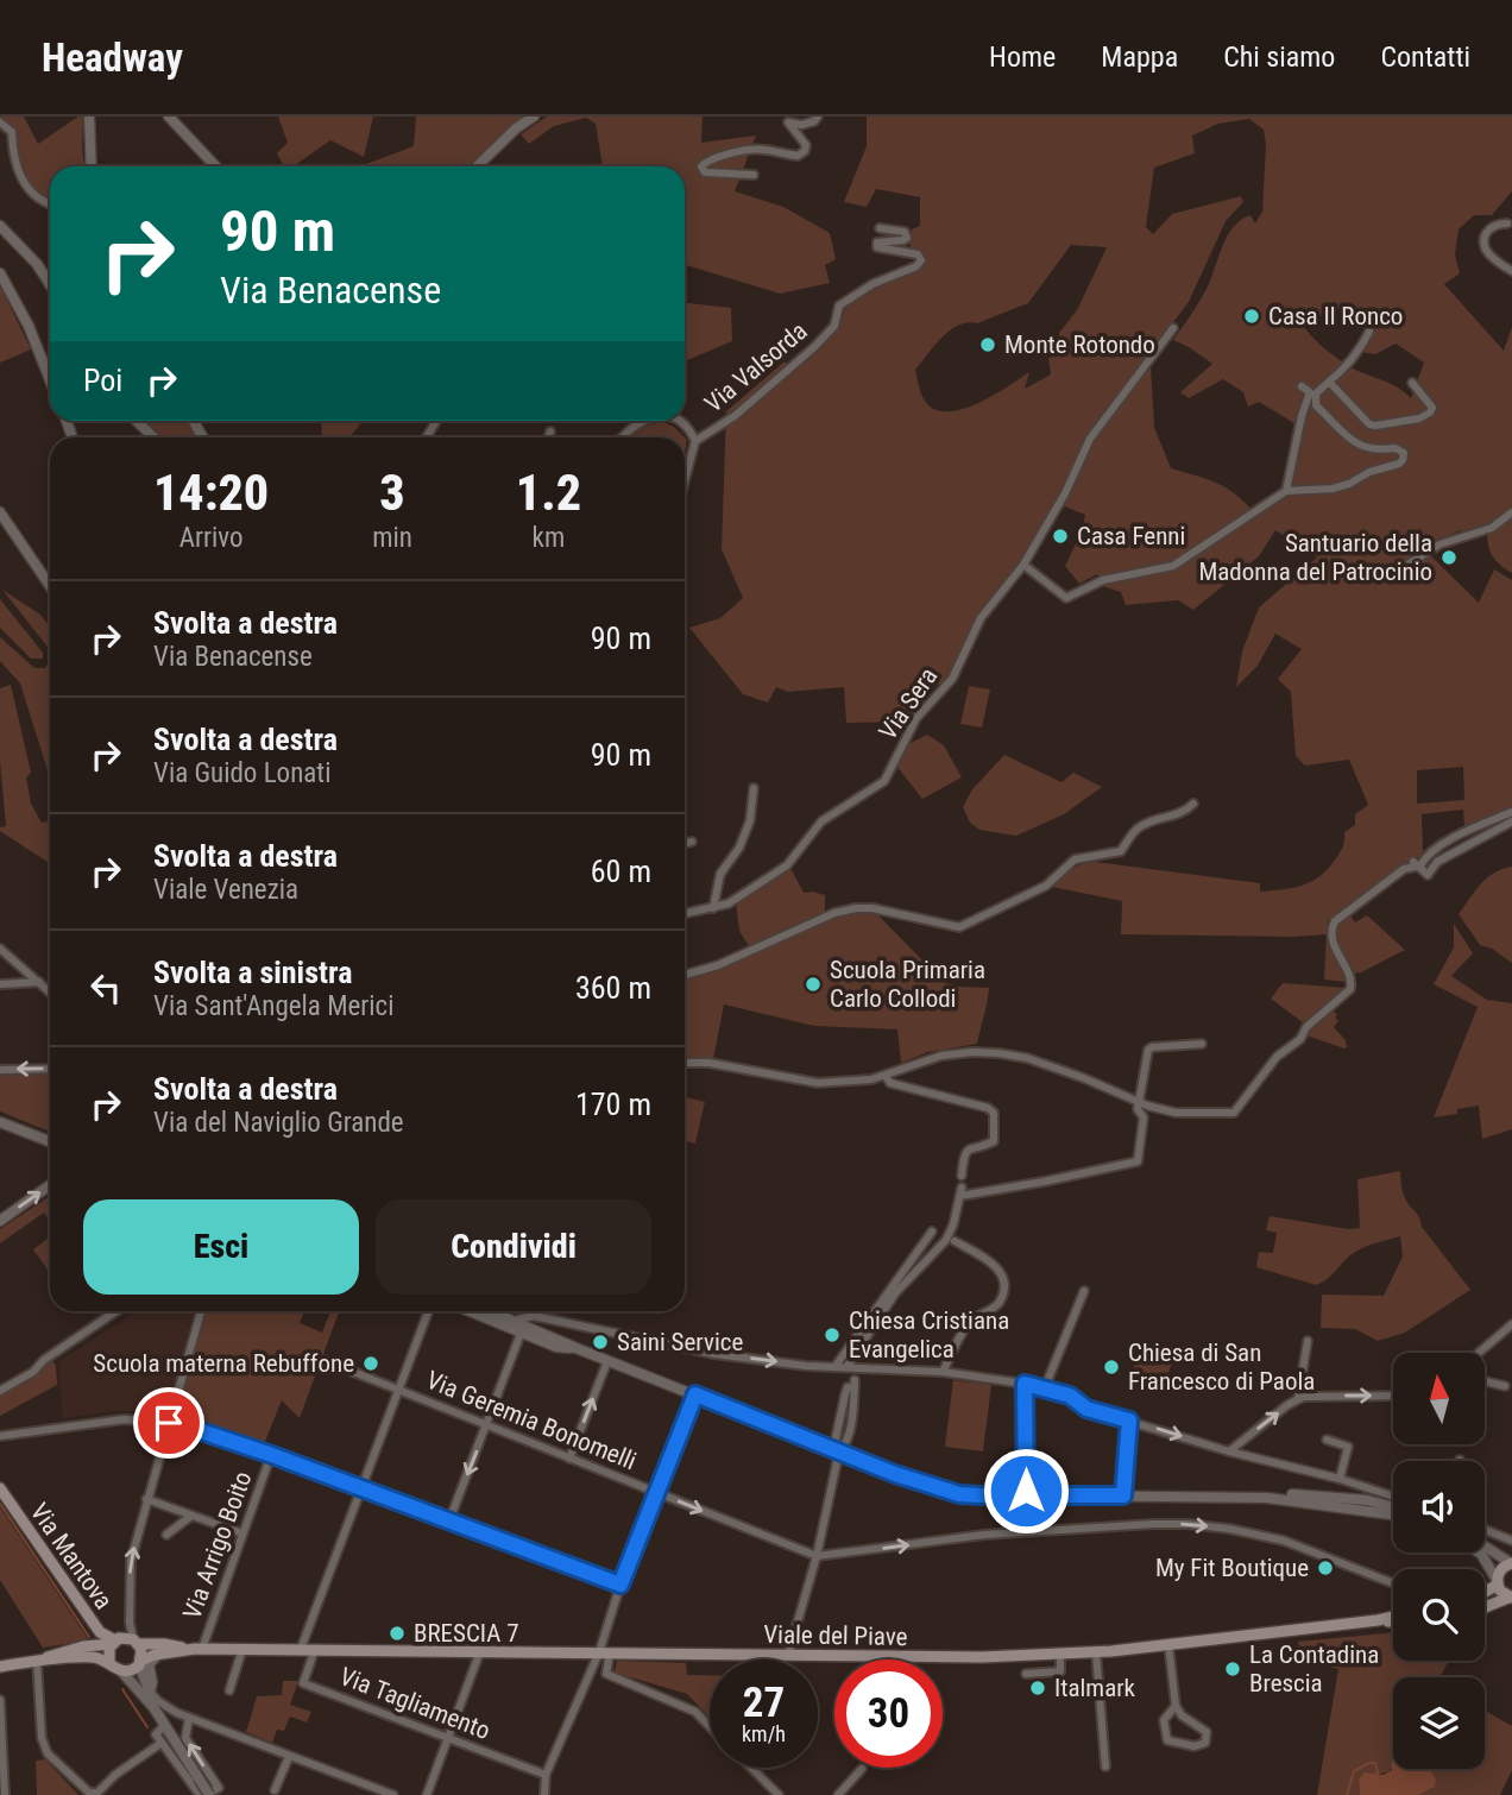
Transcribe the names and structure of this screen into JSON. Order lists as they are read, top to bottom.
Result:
{
  "streets": {
    "main road": ["Via Mantova", "Viale del Piave"],
    "street": [
      "Via Valsorda",
      "Via Sera",
      "Via Geremia Bonomelli",
      "Via Arrigo Boito",
      "Via Tagliamento"
    ]
  },
  "crossings": [
    ["Via Arrigo Boito", "Viale del Piave"],
    ["Via Mantova", "Viale del Piave"],
    ["Viale del Piave", "Via Tagliamento"]
  ],
  "places": [
    "Casa Il Ronco",
    "Monte Rotondo",
    "Casa Fenni",
    "Santuario della Madonna del Patrocinio",
    "Scuola Primaria Carlo Collodi",
    "Chiesa Cristiana Evangelica",
    "Saini Service",
    "Scuola materna Rebuffone",
    "Chiesa di San Francesco di Paola",
    "My Fit Boutique",
    "BRESCIA 7",
    "La Contadina Brescia",
    "Italmark"
  ],
  "north": "top",
  "page": {
    "header": "Headway",
    "nav": [
      "Home",
      "Mappa",
      "Chi siamo",
      "Contatti"
    ],
    "turn": ["90 m", "Via Benacense"],
    "then": "Poi",
    "eta": [
      "14:20",
      "Arrivo",
      "3",
      "min",
      "1.2",
      "km"
    ],
    "list": [
      {
        "name": "Svolta a destra",
        "note": "Via Benacense",
        "value": "90 m"
      },
      {
        "name": "Svolta a destra",
        "note": "Via Guido Lonati",
        "value": "90 m"
      },
      {
        "name": "Svolta a destra",
        "note": "Viale Venezia",
        "value": "60 m"
      },
      {
        "name": "Svolta a sinistra",
        "note": "Via Sant'Angela Merici",
        "value": "360 m"
      },
      {
        "name": "Svolta a destra",
        "note": "Via del Naviglio Grande",
        "value": "170 m"
      }
    ],
    "buttons": ["Esci", "Condividi"],
    "speed": "27 km/h",
    "limit": "30"
  }
}
